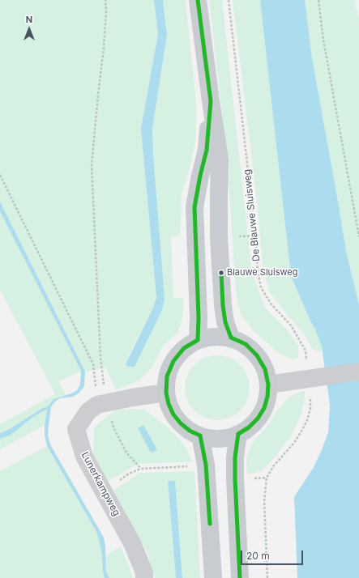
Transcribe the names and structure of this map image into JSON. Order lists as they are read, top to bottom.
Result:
{
  "streets": {
    "street": ["Lunerkampweg"],
    "path": ["De Blauwe Sluisweg"]
  },
  "places": ["Blauwe Sluisweg"],
  "scale_bar": "20 m",
  "north": "top"
}
